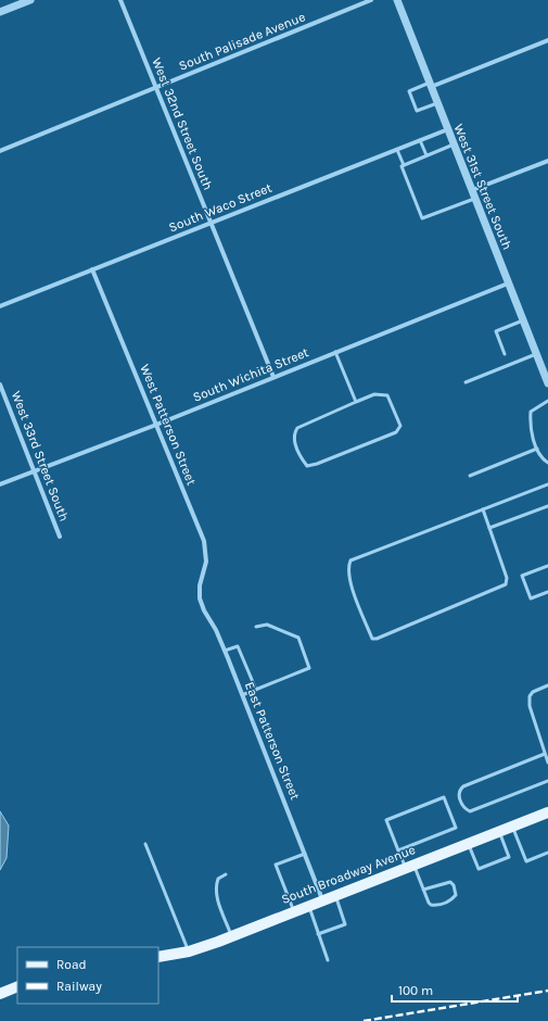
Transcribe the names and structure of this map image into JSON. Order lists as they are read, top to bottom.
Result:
{
  "streets": {
    "main road": ["South Broadway Avenue"],
    "street": [
      "South Palisade Avenue",
      "West 32nd Street South",
      "West 31st Street South",
      "South Waco Street",
      "South Wichita Street",
      "West Patterson Street",
      "West 33rd Street South",
      "East Patterson Street"
    ]
  },
  "crossings": [
    ["South Palisade Avenue", "West 32nd Street South"],
    ["West 32nd Street South", "South Waco Street"],
    ["West 32nd Street South", "South Wichita Street"],
    ["West 31st Street South", "South Waco Street"],
    ["West 31st Street South", "South Wichita Street"],
    ["South Waco Street", "West Patterson Street"],
    ["South Wichita Street", "West Patterson Street"],
    ["South Wichita Street", "West 33rd Street South"],
    ["West Patterson Street", "East Patterson Street"],
    ["East Patterson Street", "South Broadway Avenue"]
  ],
  "legend": ["Road", "Railway"],
  "scale_bar": "100 m"
}
